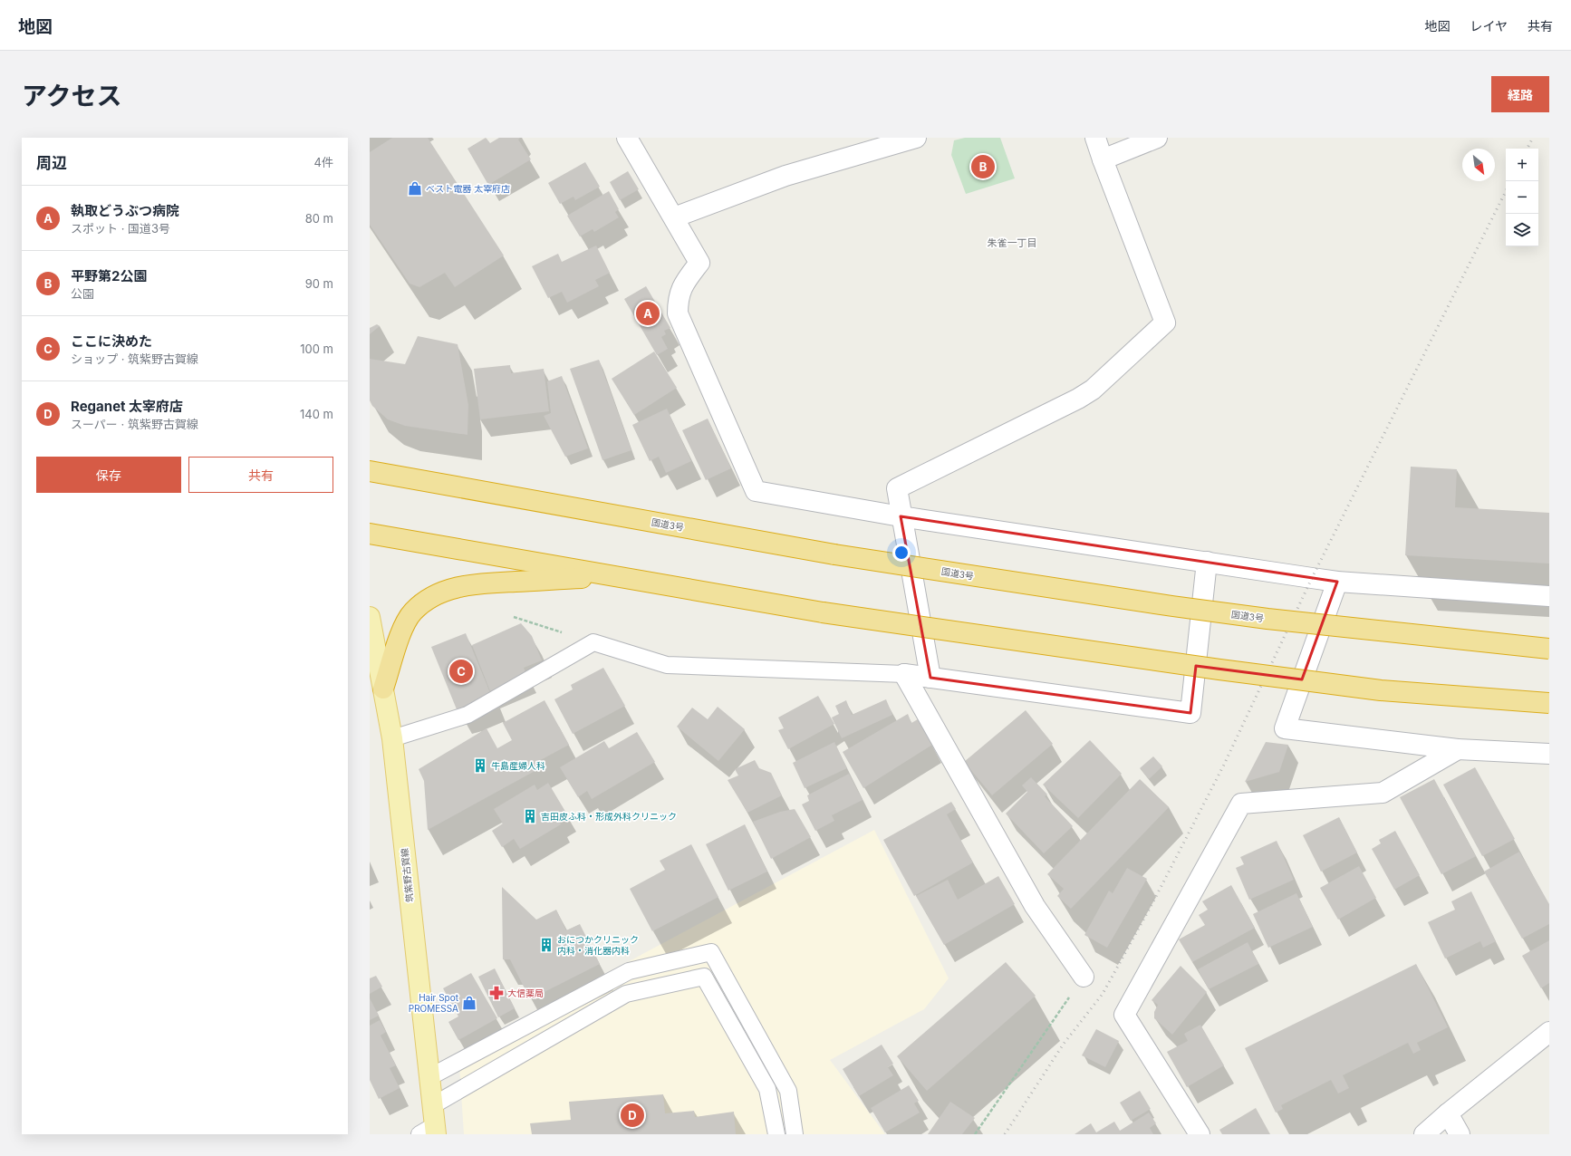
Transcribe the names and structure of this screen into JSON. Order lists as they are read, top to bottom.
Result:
{
  "streets": {
    "highway": ["国道3号"],
    "main road": ["筑紫野古賀線"]
  },
  "districts": ["朱雀一丁目"],
  "places": {
    "shop": ["ベスト電器 太宰府店", "Hair Spot PROMESSA"],
    "building": ["牛島産婦人科", "吉田皮ふ科・形成外科クリニック", "おにつかクリニック 内科・消化器内科"],
    "pharmacy": ["大信薬局"]
  },
  "north": "bottom right",
  "page": {
    "header": "地図",
    "nav": ["地図", "レイヤ", "共有"],
    "title": "アクセス",
    "buttons": [
      "経路",
      ["保存", "共有"]
    ],
    "heading": ["周辺", "4件"],
    "map_buttons": ["+", "−"],
    "pins": [
      "B",
      "A",
      "C",
      "D"
    ],
    "list": [
      {
        "mark": "A",
        "name": "執取どうぶつ病院",
        "note": "スポット · 国道3号",
        "value": "80 m"
      },
      {
        "mark": "B",
        "name": "平野第2公園",
        "note": "公園",
        "value": "90 m"
      },
      {
        "mark": "C",
        "name": "ここに決めた",
        "note": "ショップ · 筑紫野古賀線",
        "value": "100 m"
      },
      {
        "mark": "D",
        "name": "Reganet 太宰府店",
        "note": "スーパー · 筑紫野古賀線",
        "value": "140 m"
      }
    ]
  }
}
